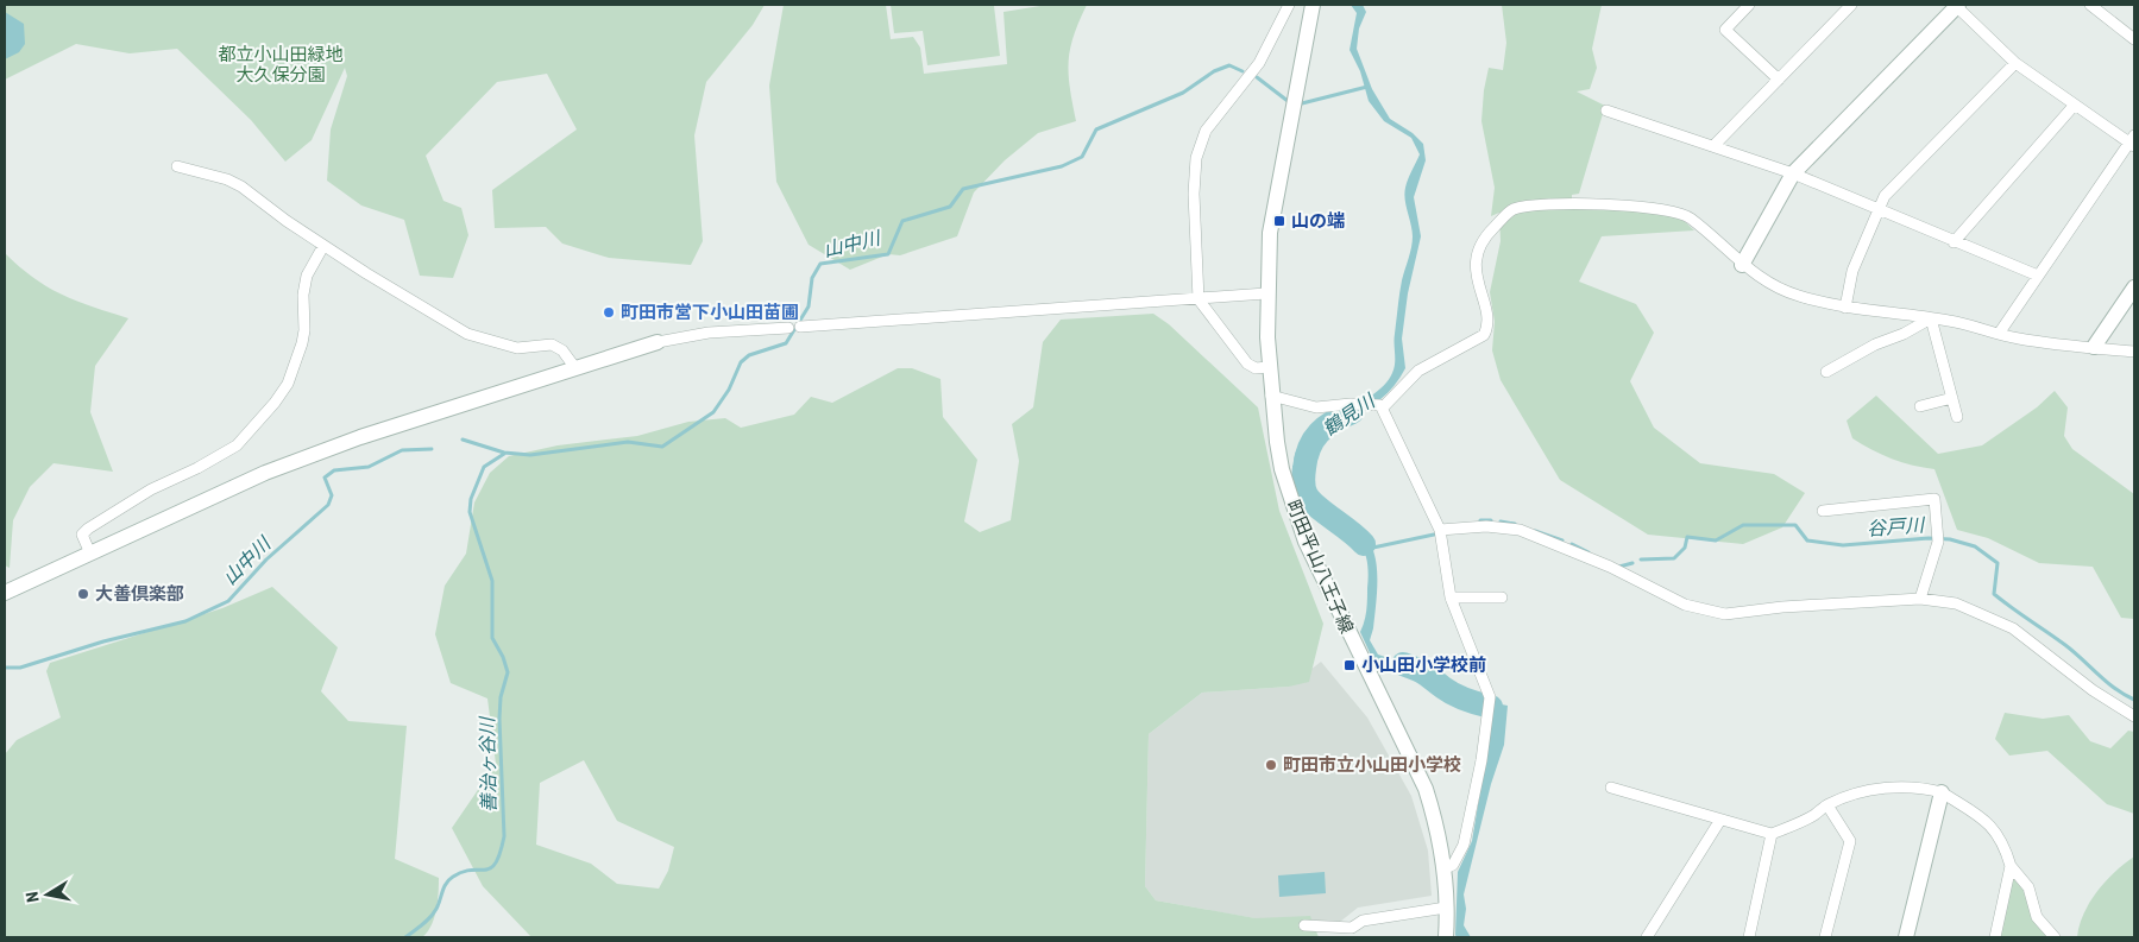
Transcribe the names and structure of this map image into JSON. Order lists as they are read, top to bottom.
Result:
{
  "streets": {
    "street": ["町田平山八王子線"]
  },
  "water": [
    "山中川",
    "鶴見川",
    "谷戸川",
    "善治ヶ谷川"
  ],
  "parks": ["都立小山田緑地 大久保分園"],
  "places": {
    "transit": ["山の端", "小山田小学校前"],
    "other": ["町田市営下小山田苗圃", "大善倶楽部", "町田市立小山田小学校"]
  },
  "north": "left"
}
